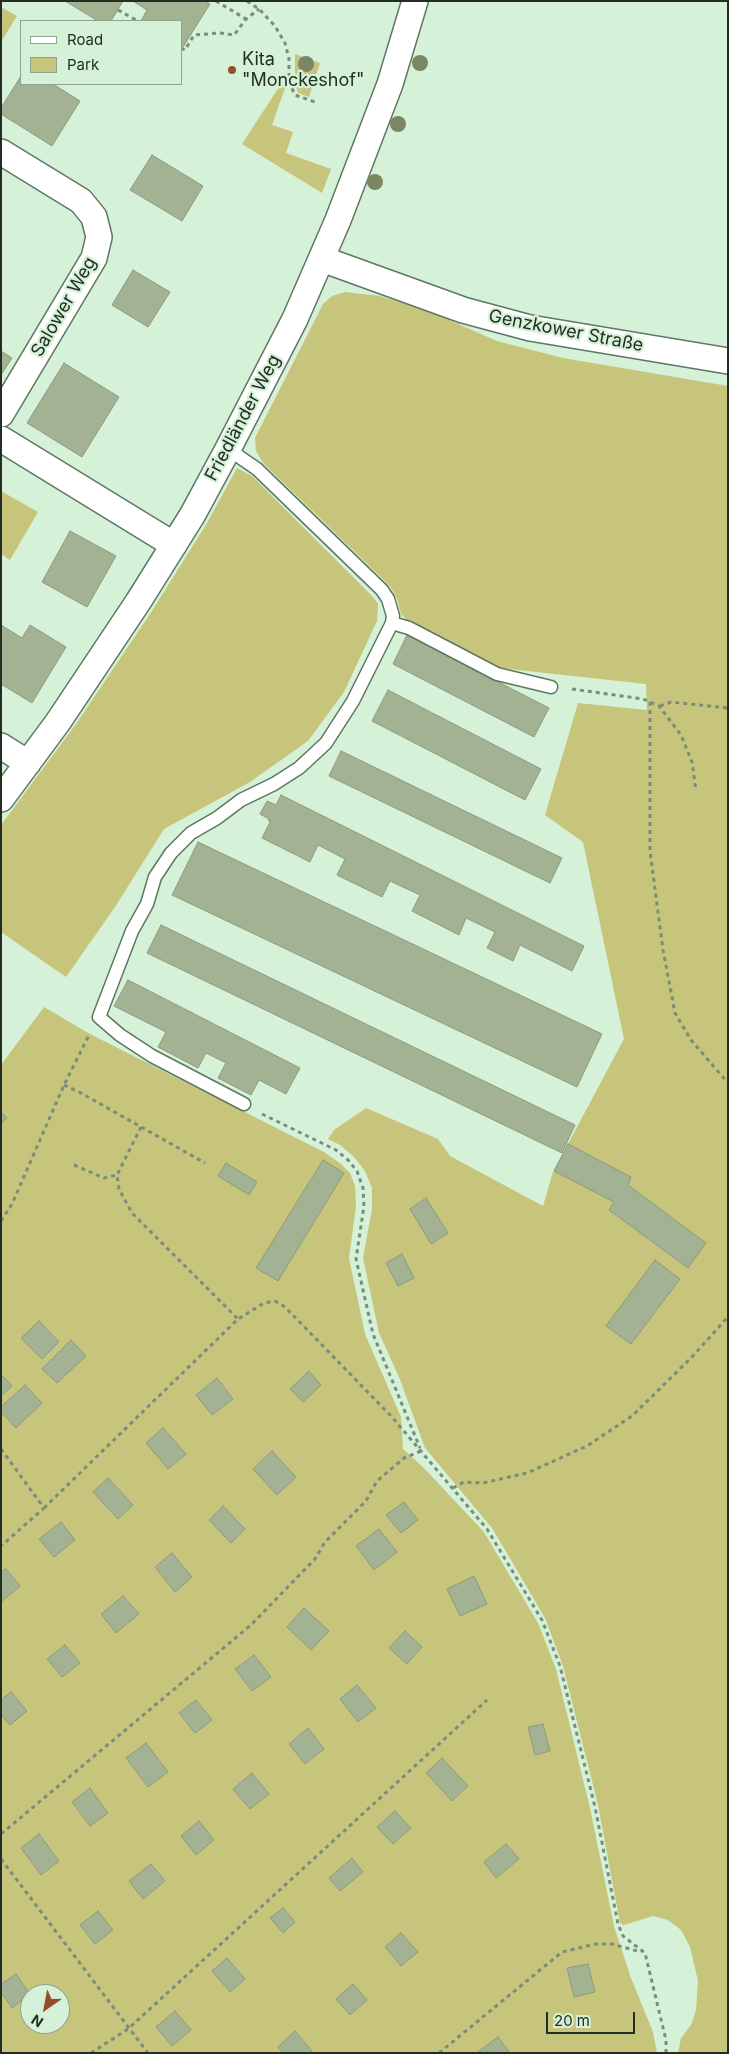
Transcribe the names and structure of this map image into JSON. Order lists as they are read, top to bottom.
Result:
{
  "streets": {
    "street": ["Salower Weg", "Genzkower Straße", "Friedländer Weg"]
  },
  "crossings": [
    ["Genzkower Straße", "Friedländer Weg"]
  ],
  "places": ["Kita \"Monckeshof\""],
  "legend": ["Road", "Park"],
  "scale_bar": "20 m",
  "north": "bottom left"
}
